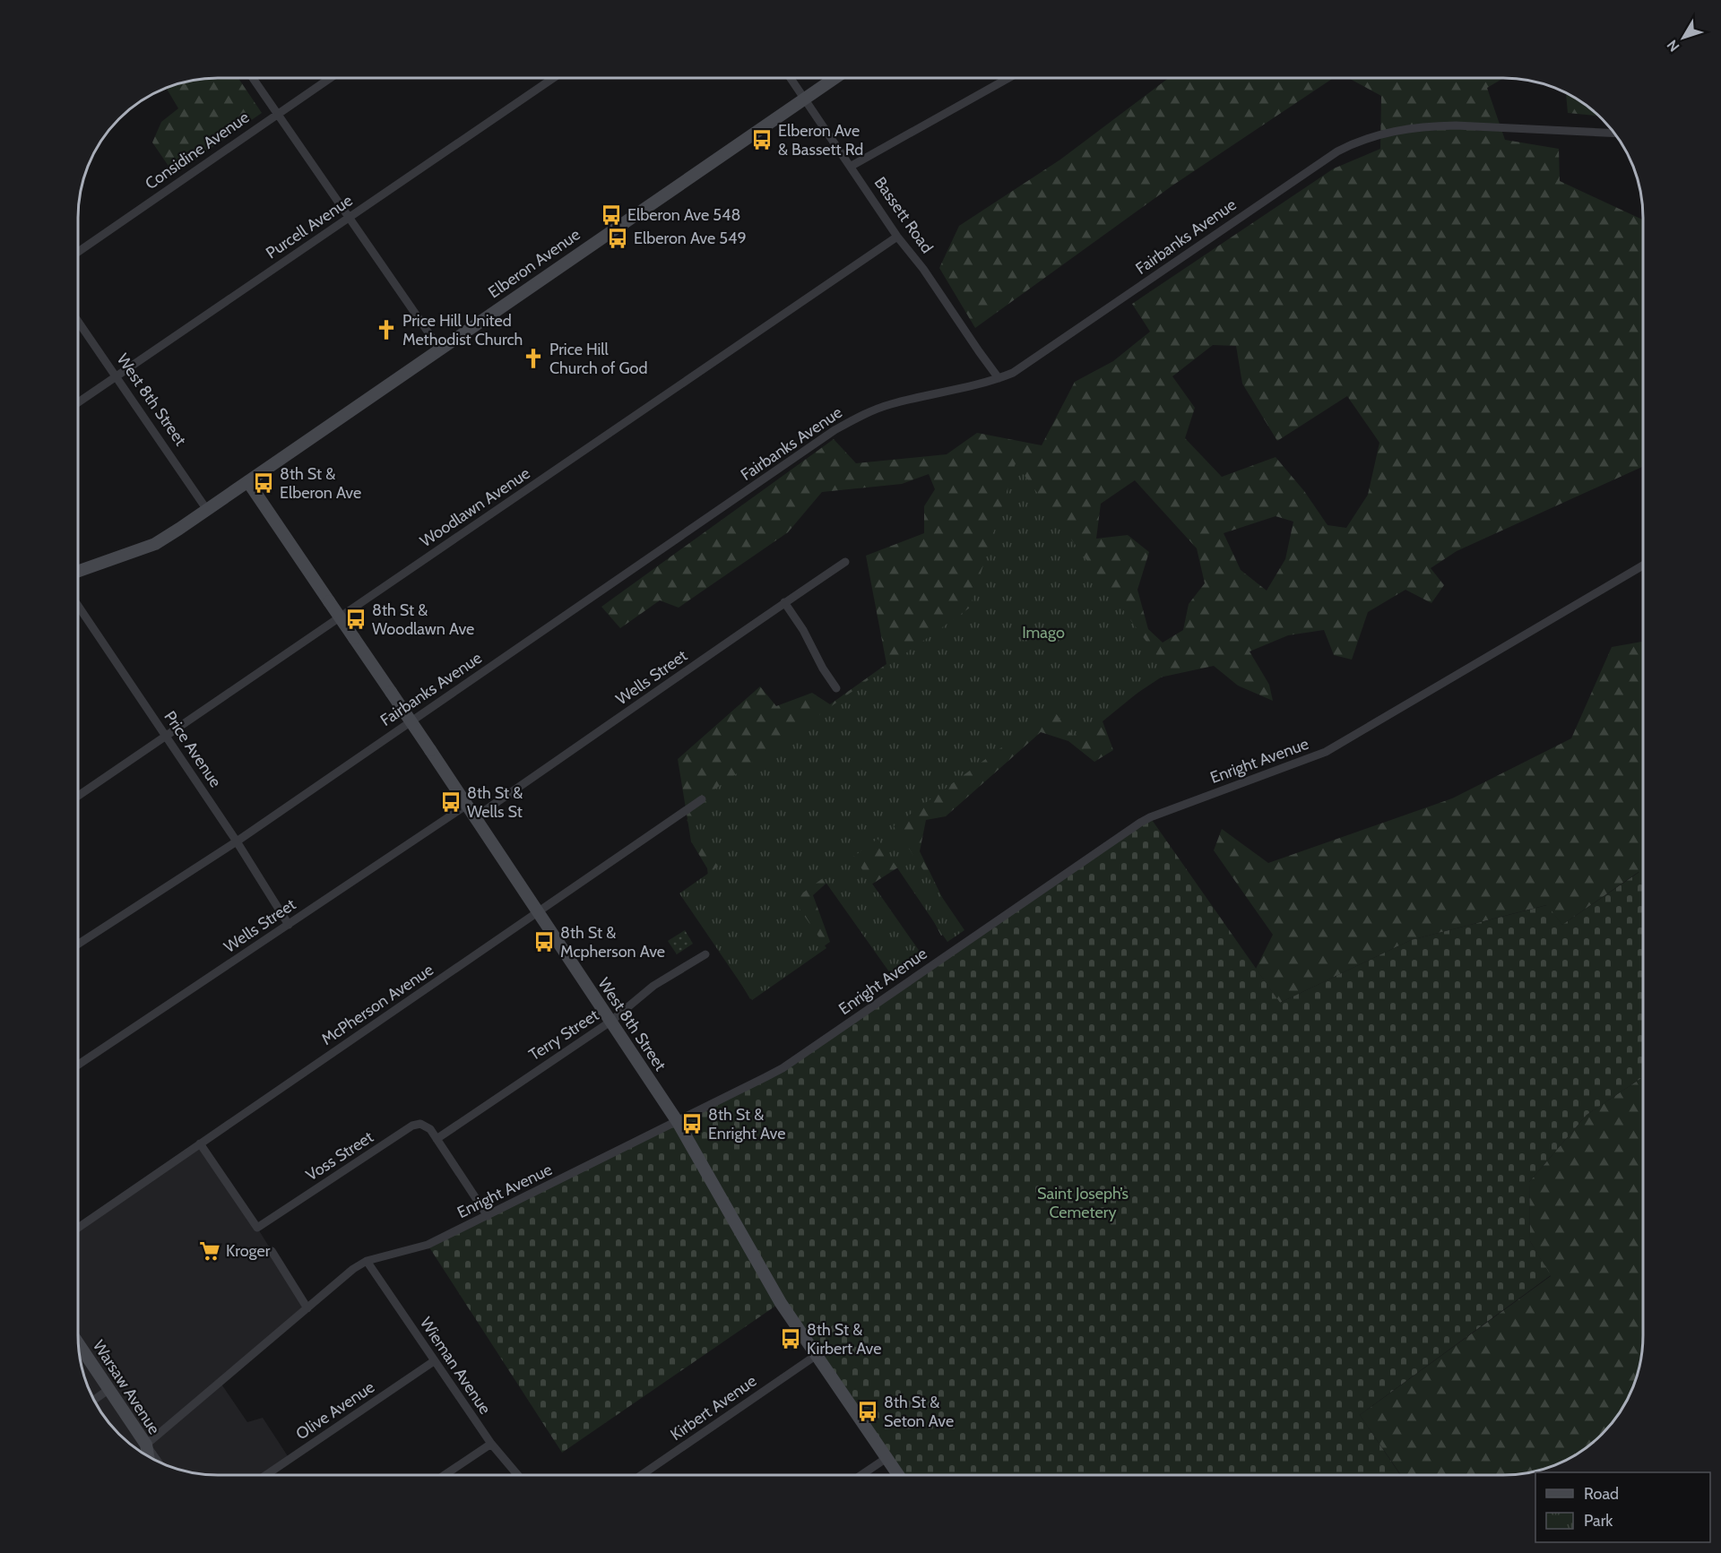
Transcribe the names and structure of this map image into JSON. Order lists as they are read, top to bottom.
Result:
{
  "streets": {
    "street": [
      "Considine Avenue",
      "Bassett Road",
      "Purcell Avenue",
      "Fairbanks Avenue",
      "Elberon Avenue",
      "West 8th Street",
      "Woodlawn Avenue",
      "Wells Street",
      "Price Avenue",
      "Enright Avenue",
      "McPherson Avenue",
      "Terry Street",
      "Voss Street",
      "Wieman Avenue",
      "Warsaw Avenue",
      "Kirbert Avenue",
      "Olive Avenue"
    ]
  },
  "crossings": [
    ["Bassett Road", "Fairbanks Avenue"],
    ["Bassett Road", "Elberon Avenue"],
    ["Bassett Road", "Woodlawn Avenue"],
    ["Purcell Avenue", "West 8th Street"],
    ["Fairbanks Avenue", "Price Avenue"],
    ["Elberon Avenue", "West 8th Street"],
    ["West 8th Street", "Wells Street"],
    ["West 8th Street", "Enright Avenue"],
    ["West 8th Street", "McPherson Avenue"],
    ["West 8th Street", "Terry Street"],
    ["West 8th Street", "Kirbert Avenue"],
    ["Woodlawn Avenue", "Price Avenue"],
    ["Wells Street", "Price Avenue"],
    ["Enright Avenue", "Wieman Avenue"],
    ["Enright Avenue", "Warsaw Avenue"],
    ["McPherson Avenue", "Voss Street"],
    ["Terry Street", "Voss Street"],
    ["Wieman Avenue", "Olive Avenue"]
  ],
  "parks": ["Imago", "Saint Joseph’s Cemetery"],
  "places": {
    "bus stop": [
      "Elberon Ave & Bassett Rd",
      "Elberon Ave 548",
      "Elberon Ave 549",
      "8th St & Elberon Ave",
      "8th St & Woodlawn Ave",
      "8th St & Wells St",
      "8th St & Mcpherson Ave",
      "8th St & Enright Ave",
      "8th St & Kirbert Ave",
      "8th St & Seton Ave"
    ],
    "church": ["Price Hill United Methodist Church", "Price Hill Church of God"],
    "supermarket": ["Kroger"]
  },
  "legend": ["Road", "Park"],
  "north": "bottom left"
}
